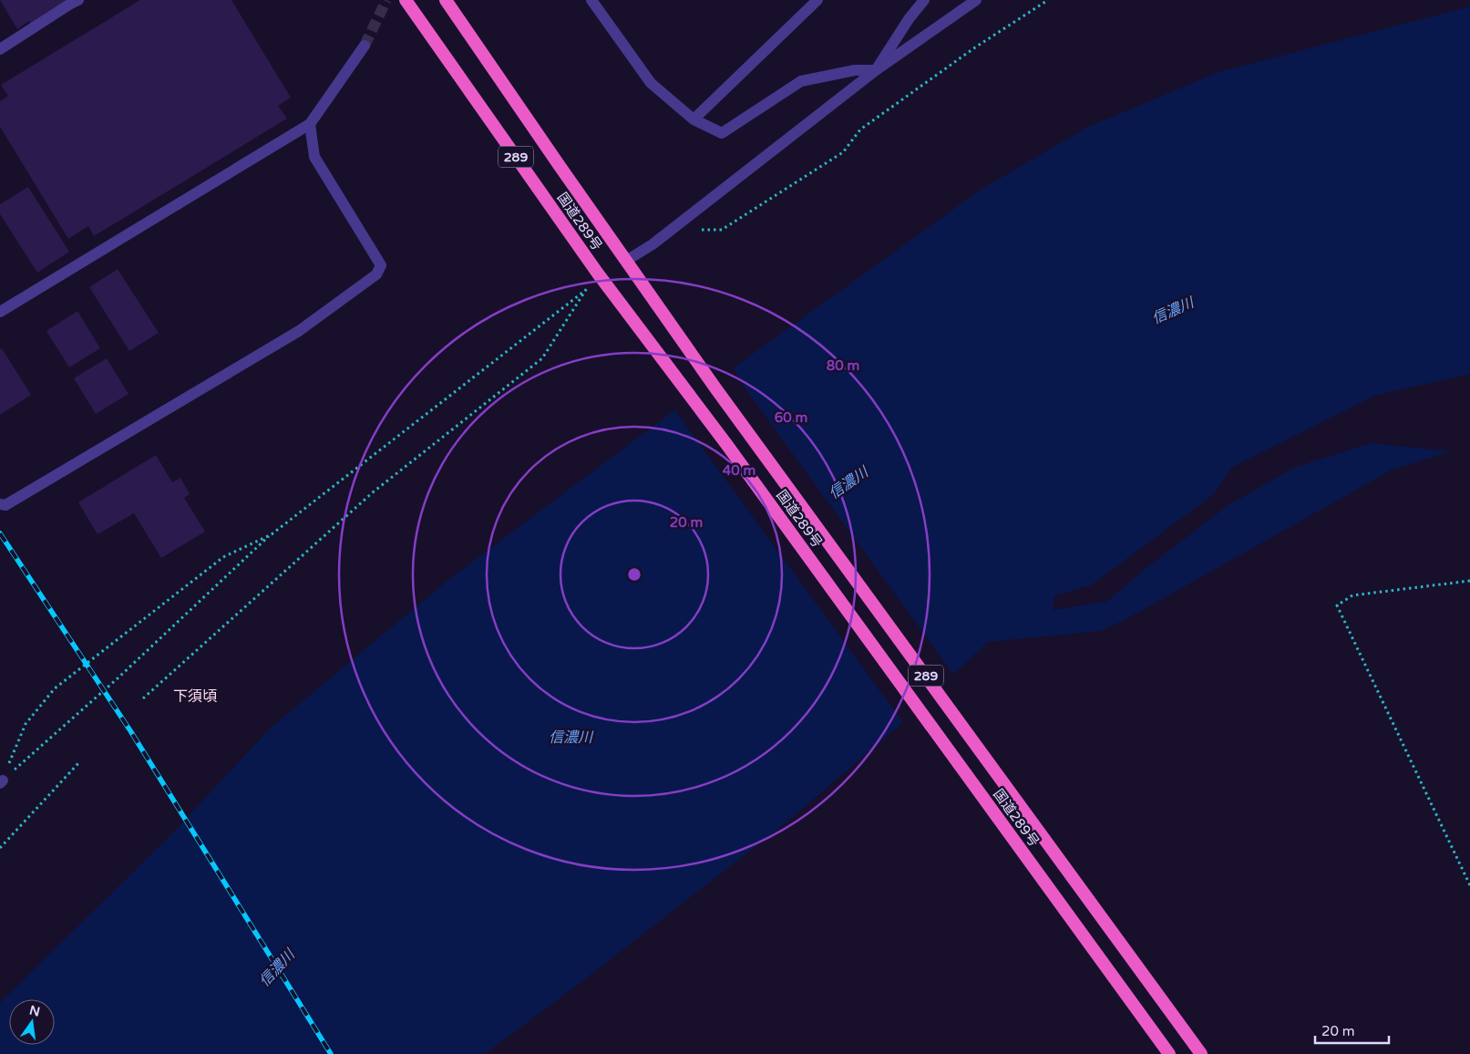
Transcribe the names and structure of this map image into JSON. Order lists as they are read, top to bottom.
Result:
{
  "streets": {
    "highway": ["289", "国道289号"]
  },
  "districts": ["下須頃"],
  "water": ["信濃川"],
  "scale_bar": "20 m",
  "north": "top",
  "rings": [
    "80 m",
    "60 m",
    "40 m",
    "20 m"
  ]
}
